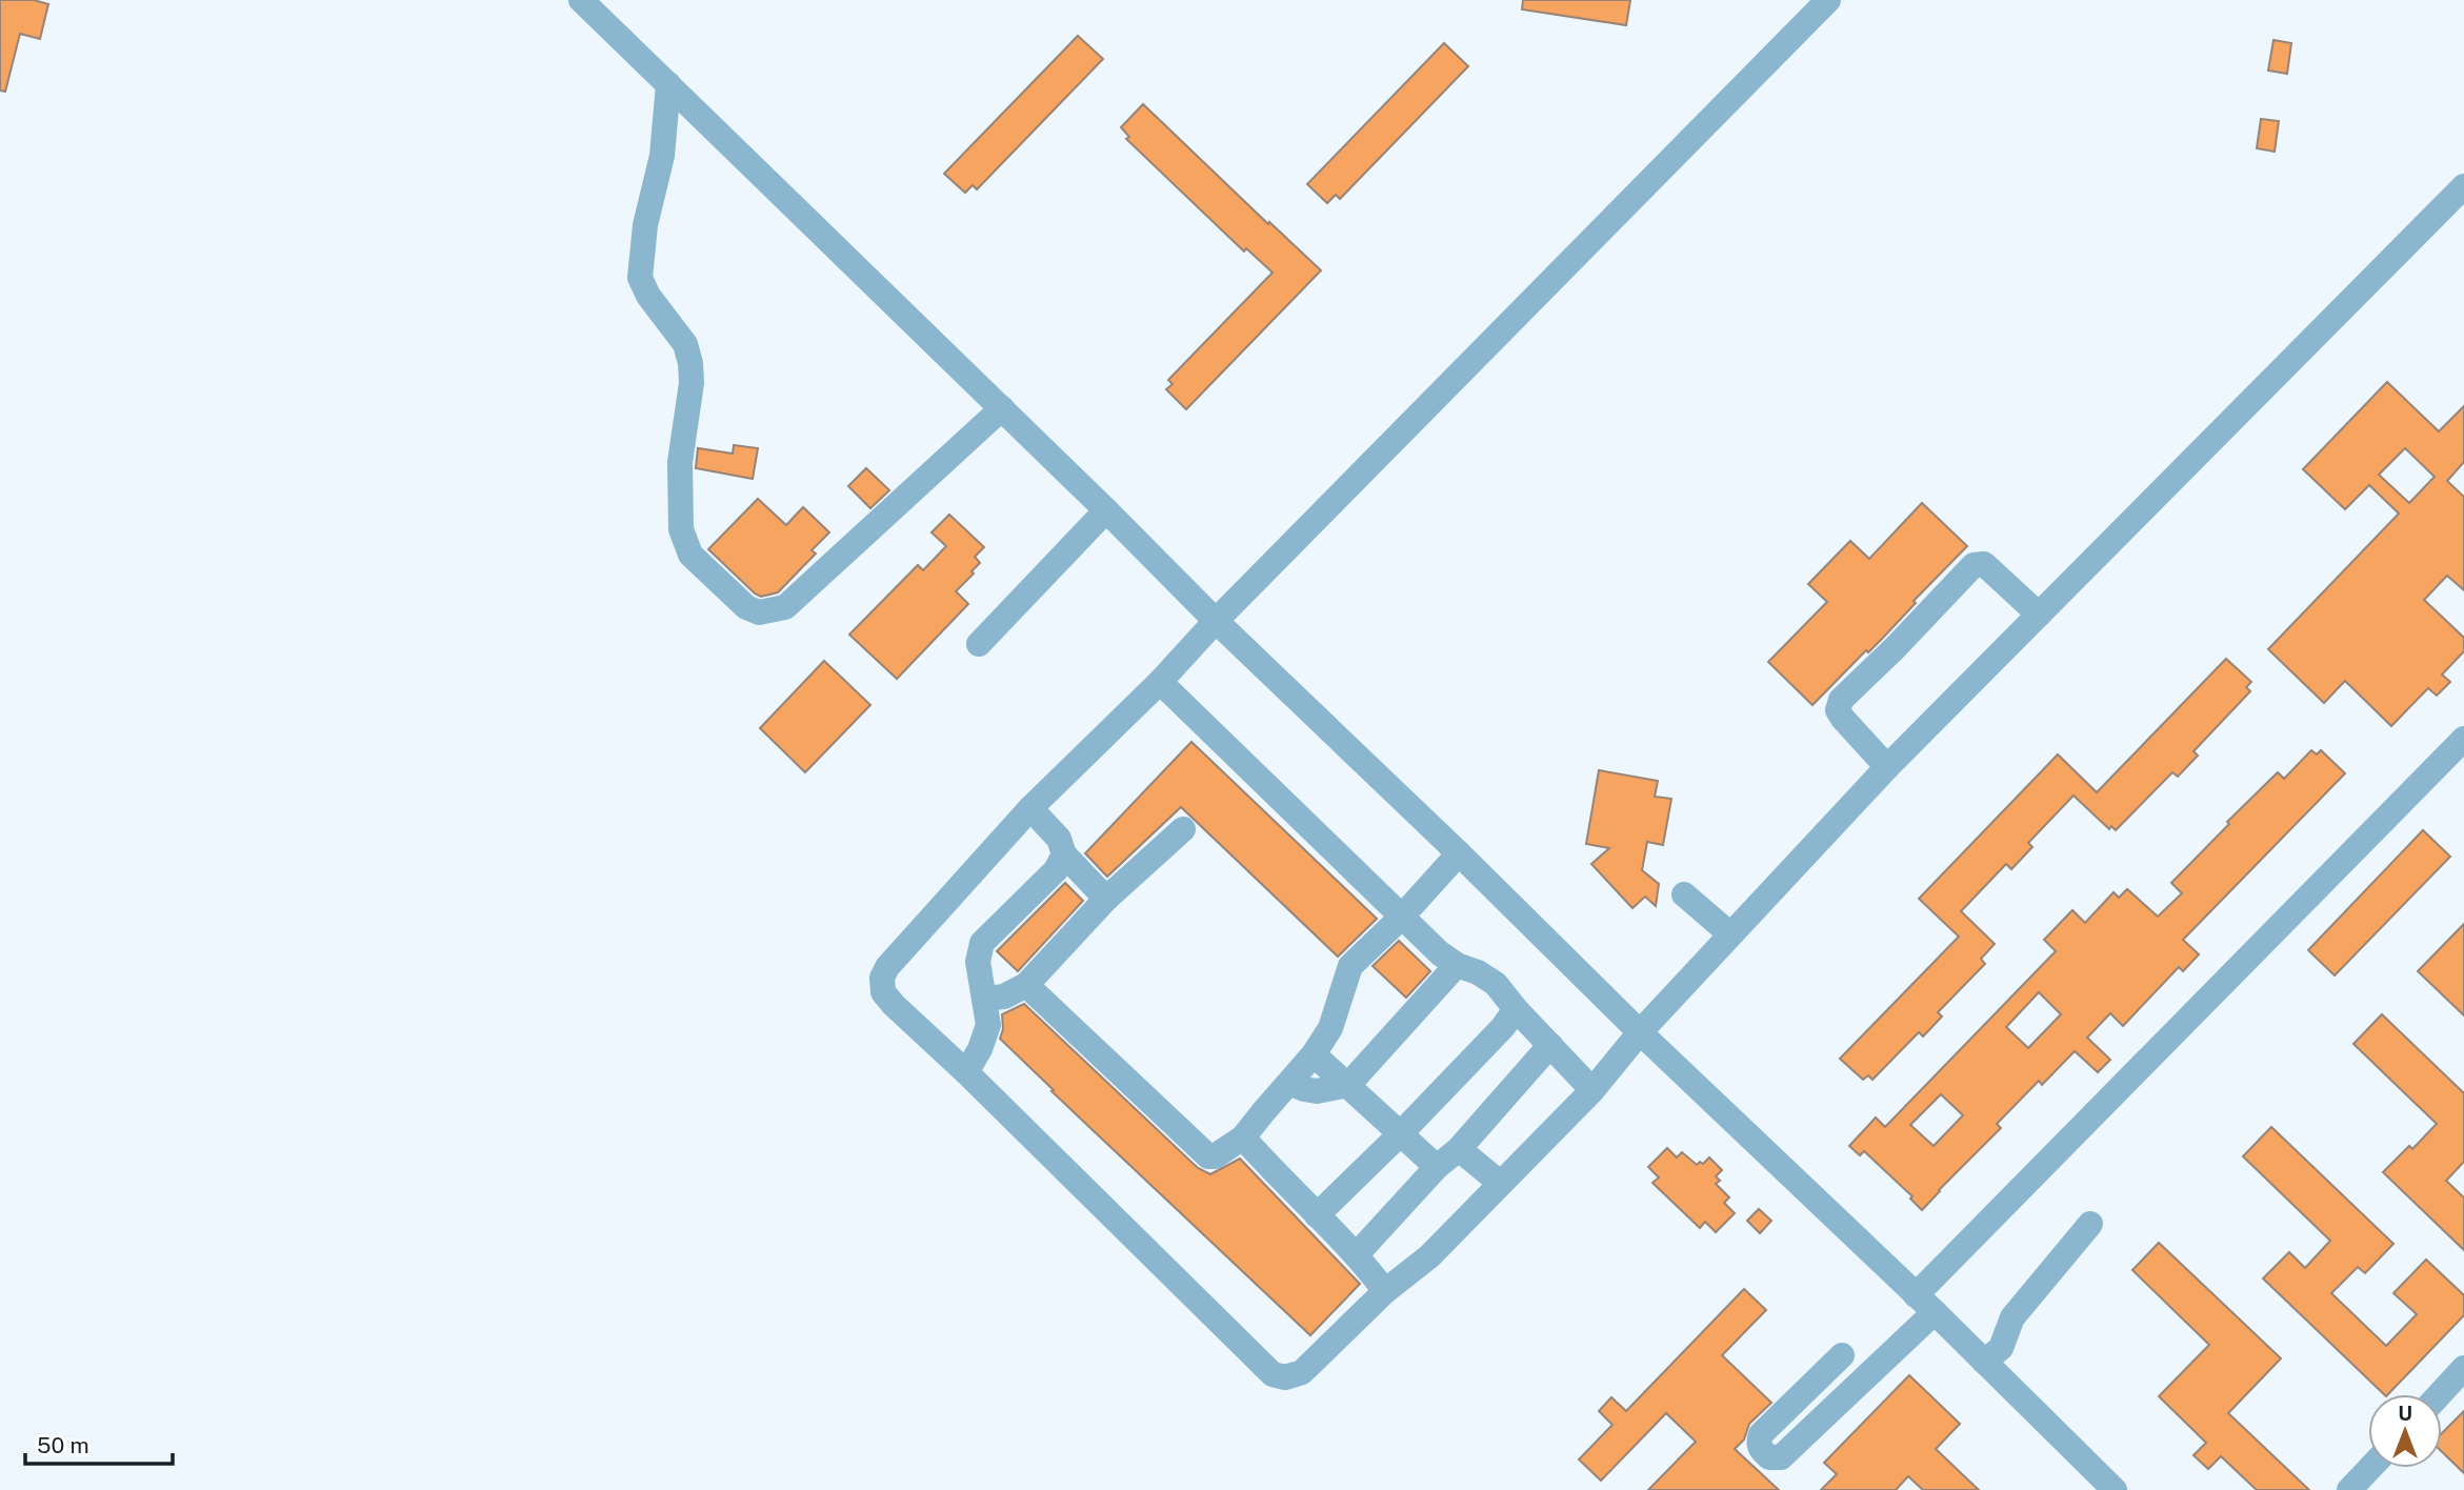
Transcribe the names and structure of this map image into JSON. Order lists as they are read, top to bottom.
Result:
{
  "scale_bar": "50 m",
  "north": "top"
}
